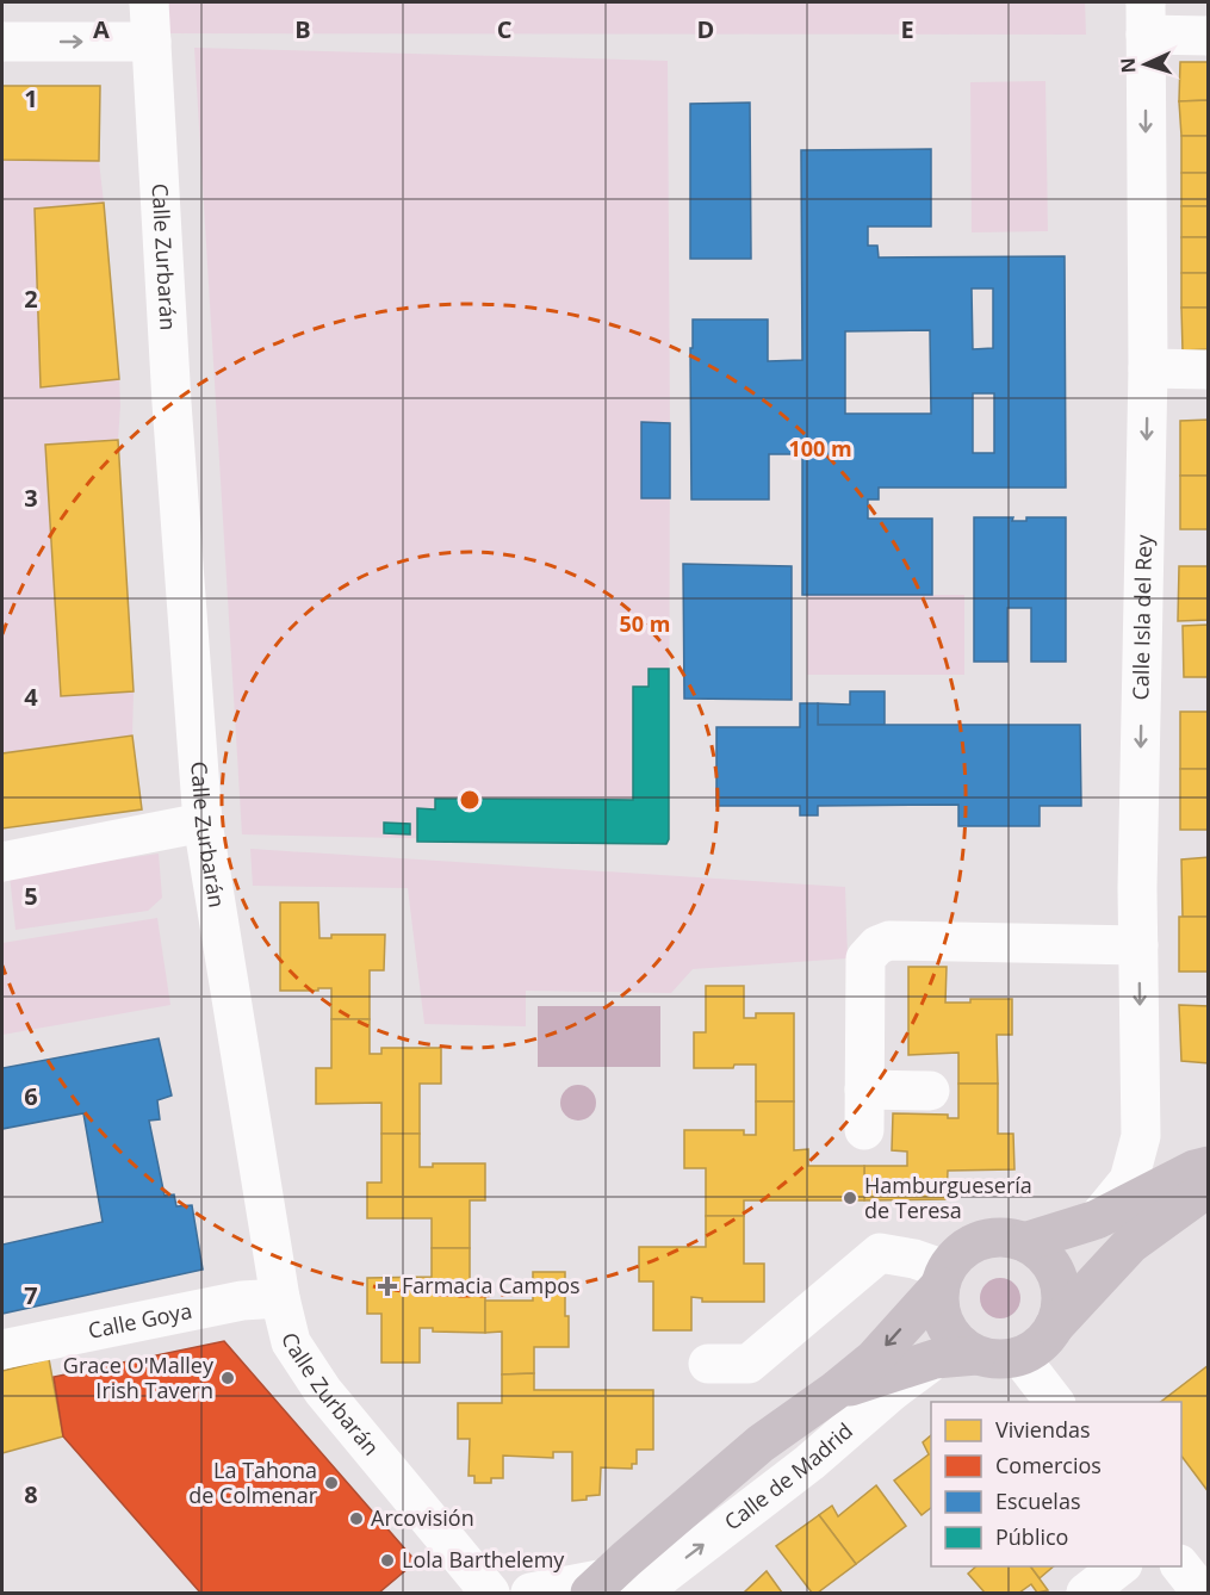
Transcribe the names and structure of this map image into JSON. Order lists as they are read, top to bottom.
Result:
{
  "streets": {
    "main road": ["Calle de Madrid"],
    "street": ["Calle Zurbarán", "Calle Isla del Rey", "Calle Goya"]
  },
  "crossings": [
    ["Calle Zurbarán", "Calle Goya"]
  ],
  "one_way": ["Calle Isla del Rey"],
  "places": {
    "other": [
      "Hamburguesería de Teresa",
      "Grace O'Malley Irish Tavern",
      "La Tahona de Colmenar",
      "Arcovisión",
      "Lola Barthelemy"
    ],
    "health": ["Farmacia Campos"]
  },
  "legend": [
    "Viviendas",
    "Comercios",
    "Escuelas",
    "Público"
  ],
  "north": "left",
  "grid": {
    "columns": [
      "A",
      "B",
      "C",
      "D",
      "E"
    ],
    "rows": [
      "1",
      "2",
      "3",
      "4",
      "5",
      "6",
      "7",
      "8"
    ]
  },
  "rings": ["100 m", "50 m"]
}
